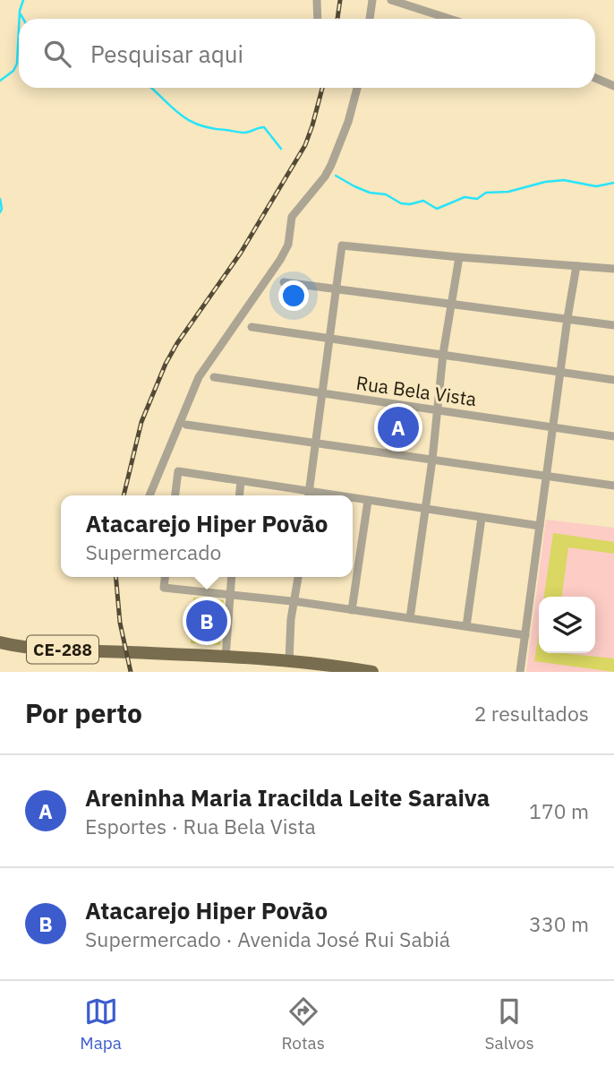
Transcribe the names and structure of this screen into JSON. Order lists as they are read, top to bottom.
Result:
{
  "streets": {
    "main road": ["CE-288"],
    "street": ["Rua Bela Vista"]
  },
  "page": {
    "search": "Pesquisar aqui",
    "pins": ["A", "B"],
    "popup": ["Atacarejo Hiper Povão", "Supermercado"],
    "heading": ["Por perto", "2 resultados"],
    "list": [
      {
        "mark": "A",
        "name": "Areninha Maria Iracilda Leite Saraiva",
        "note": "Esportes · Rua Bela Vista",
        "value": "170 m"
      },
      {
        "mark": "B",
        "name": "Atacarejo Hiper Povão",
        "note": "Supermercado · Avenida José Rui Sabiá",
        "value": "330 m"
      }
    ],
    "nav": ["Mapa", "Rotas", "Salvos"]
  }
}
